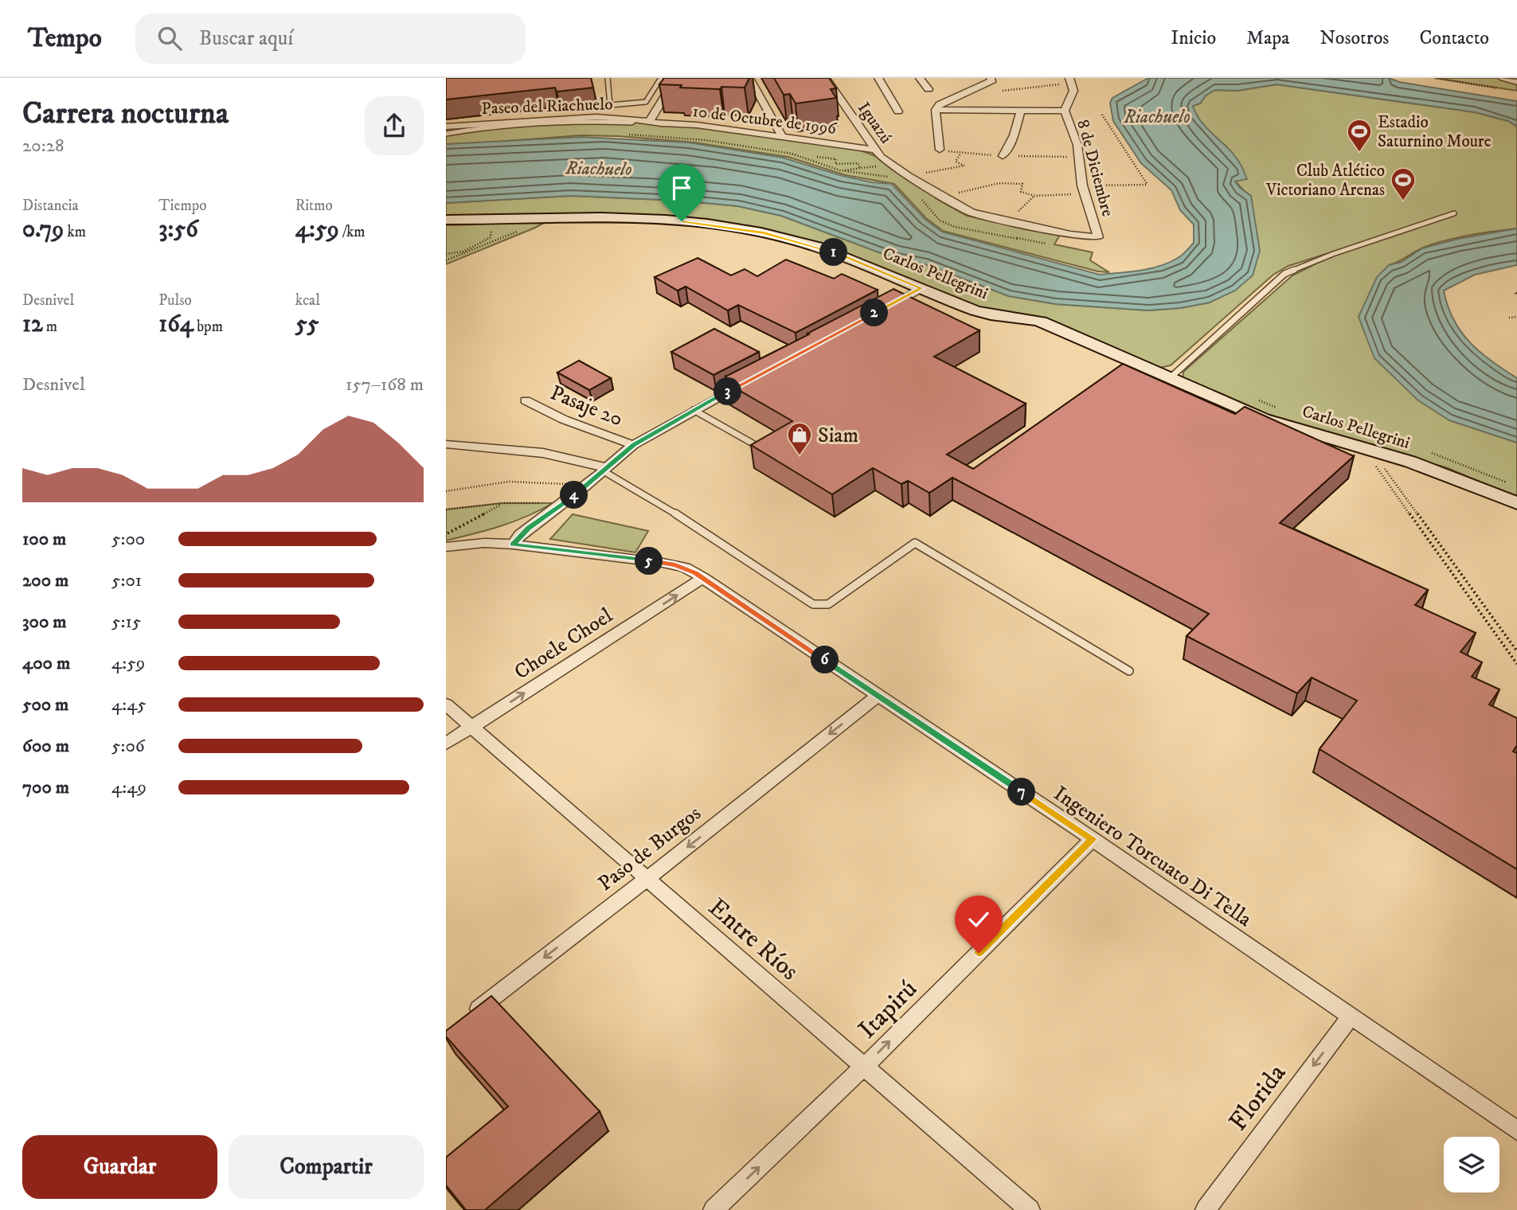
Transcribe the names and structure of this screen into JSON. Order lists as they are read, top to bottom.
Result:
{
  "streets": {
    "street": [
      "Paseo del Riachuelo",
      "10 de Octubre de 1996",
      "Iguazú",
      "8 de Diciembre",
      "Carlos Pellegrini",
      "Pasaje 20",
      "Choele Choel",
      "Paso de Burgos",
      "Ingeniero Torcuato Di Tella",
      "Entre Ríos",
      "Itapirú",
      "Florida"
    ]
  },
  "crossings": [
    ["Paseo del Riachuelo", "10 de Octubre de 1996"],
    ["10 de Octubre de 1996", "Iguazú"],
    ["Iguazú", "8 de Diciembre"],
    ["Choele Choel", "Ingeniero Torcuato Di Tella"],
    ["Choele Choel", "Entre Ríos"],
    ["Paso de Burgos", "Ingeniero Torcuato Di Tella"],
    ["Paso de Burgos", "Entre Ríos"],
    ["Ingeniero Torcuato Di Tella", "Itapirú"],
    ["Ingeniero Torcuato Di Tella", "Florida"],
    ["Entre Ríos", "Itapirú"]
  ],
  "one_way": [
    "Choele Choel",
    "Paso de Burgos",
    "Itapirú",
    "Florida"
  ],
  "water": ["Riachuelo"],
  "places": {
    "sports": ["Estadio Saturnino Moure", "Club Atlético Victoriano Arenas"],
    "shop": ["Siam"]
  },
  "page": {
    "header": "Tempo",
    "search": "Buscar aquí",
    "nav": [
      "Inicio",
      "Mapa",
      "Nosotros",
      "Contacto"
    ],
    "heading": ["Carrera nocturna", "20:28"],
    "stats": [
      ["Distancia", "0.79 km"],
      ["Tiempo", "3:56"],
      ["Ritmo", "4:59 /km"],
      ["Desnivel", "12 m"],
      ["Pulso", "164 bpm"],
      ["kcal", "55"]
    ],
    "pins": [
      "1",
      "2",
      "3",
      "4",
      "5",
      "6",
      "7"
    ],
    "chart": ["Desnivel", "157–168 m"],
    "list": [
      {
        "name": "100 m",
        "note": "5:00"
      },
      {
        "name": "200 m",
        "note": "5:01"
      },
      {
        "name": "300 m",
        "note": "5:15"
      },
      {
        "name": "400 m",
        "note": "4:59"
      },
      {
        "name": "500 m",
        "note": "4:45"
      },
      {
        "name": "600 m",
        "note": "5:06"
      },
      {
        "name": "700 m",
        "note": "4:49"
      }
    ],
    "buttons": ["Guardar", "Compartir"]
  }
}
